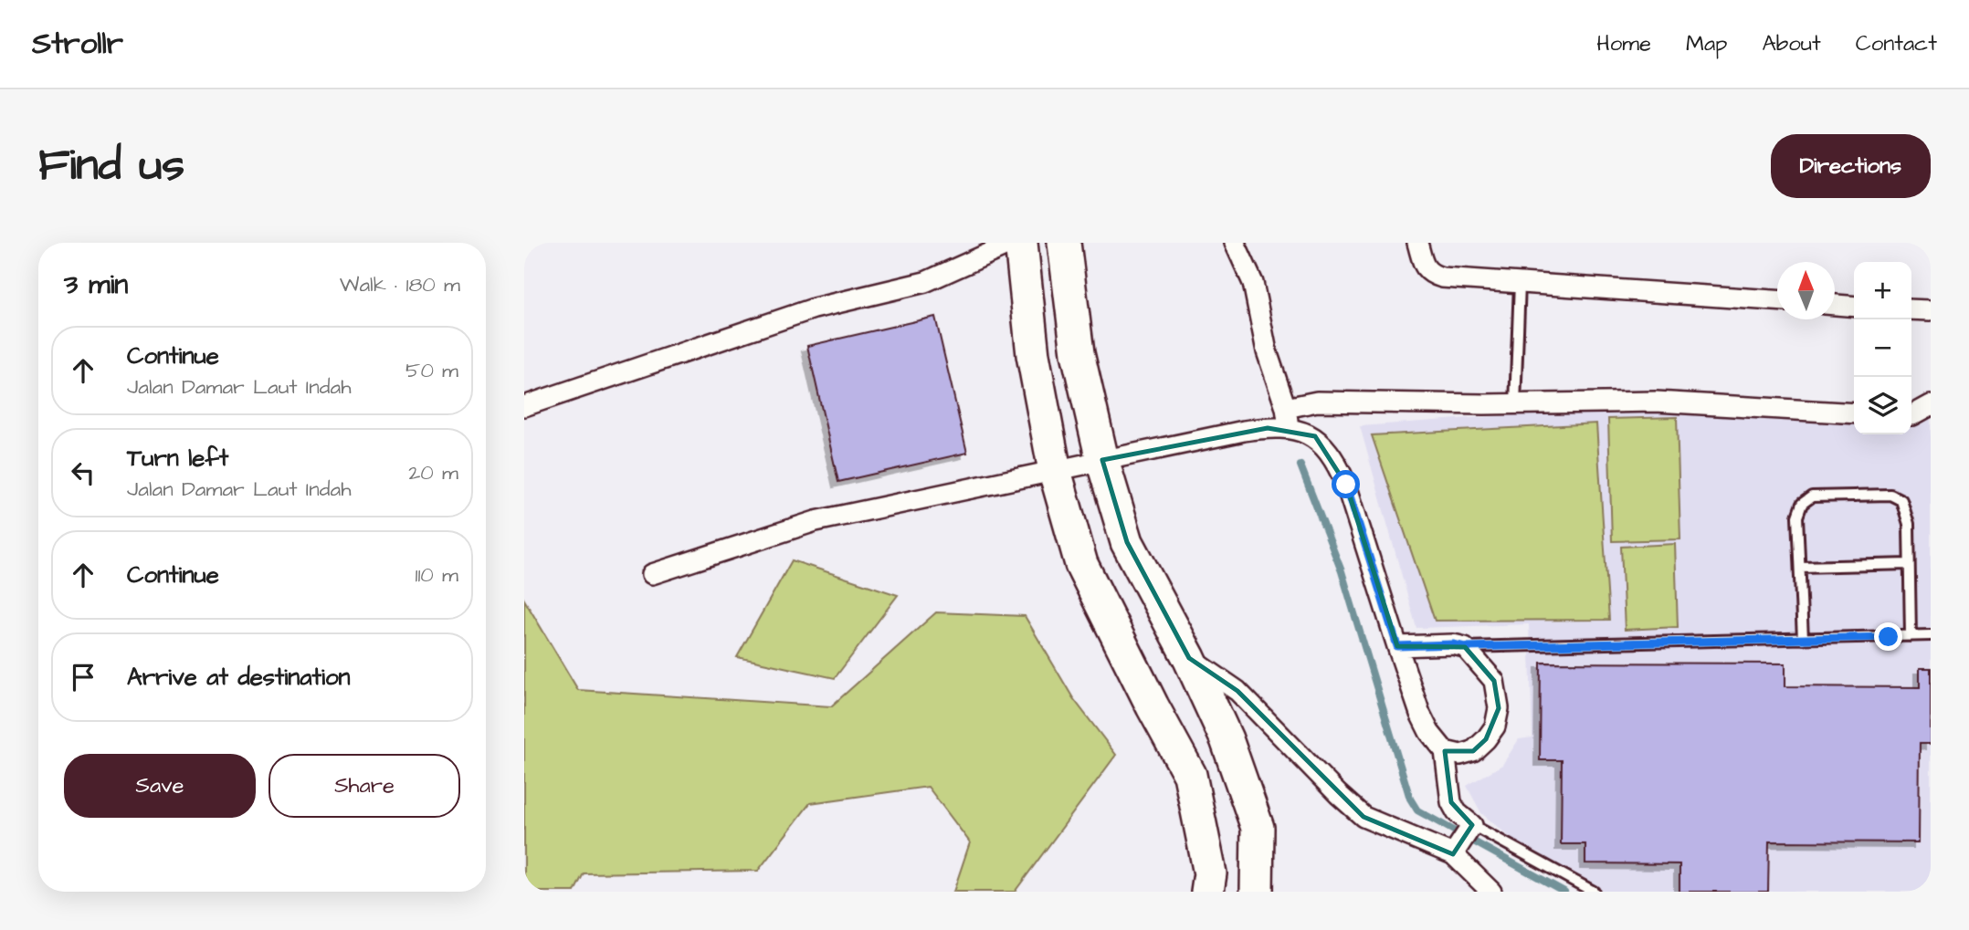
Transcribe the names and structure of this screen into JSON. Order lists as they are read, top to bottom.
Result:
{
  "north": "top",
  "page": {
    "header": "Strollr",
    "nav": [
      "Home",
      "Map",
      "About",
      "Contact"
    ],
    "buttons": [
      "Directions",
      ["Save", "Share"]
    ],
    "title": "Find us",
    "heading": ["3 min", "Walk · 180 m"],
    "map_buttons": ["+", "−"],
    "list": [
      ["Continue", "Jalan Damar Laut Indah", "50 m"],
      ["Turn left", "Jalan Damar Laut Indah", "20 m"],
      ["Continue", "110 m"],
      "Arrive at destination"
    ]
  }
}
